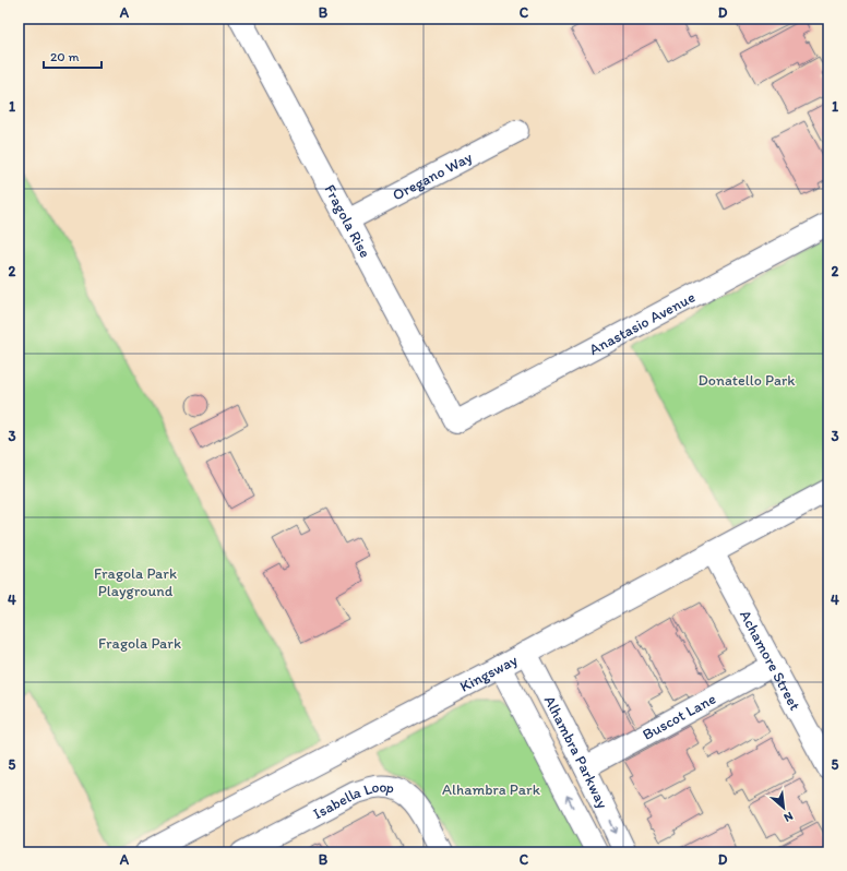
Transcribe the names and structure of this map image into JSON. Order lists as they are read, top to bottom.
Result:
{
  "streets": {
    "street": [
      "Oregano Way",
      "Fragola Rise",
      "Anastasio Avenue",
      "Achamore Street",
      "Kingsway",
      "Buscot Lane",
      "Alhambra Parkway",
      "Isabella Loop"
    ]
  },
  "crossings": [
    ["Oregano Way", "Fragola Rise"],
    ["Fragola Rise", "Anastasio Avenue"],
    ["Achamore Street", "Kingsway"],
    ["Achamore Street", "Buscot Lane"],
    ["Kingsway", "Alhambra Parkway"],
    ["Buscot Lane", "Alhambra Parkway"]
  ],
  "parks": [
    "Donatello Park",
    "Fragola Park Playground",
    "Fragola Park",
    "Alhambra Park"
  ],
  "scale_bar": "20 m",
  "north": "bottom right",
  "grid": {
    "columns": [
      "A",
      "B",
      "C",
      "D"
    ],
    "rows": [
      "1",
      "2",
      "3",
      "4",
      "5"
    ]
  }
}
